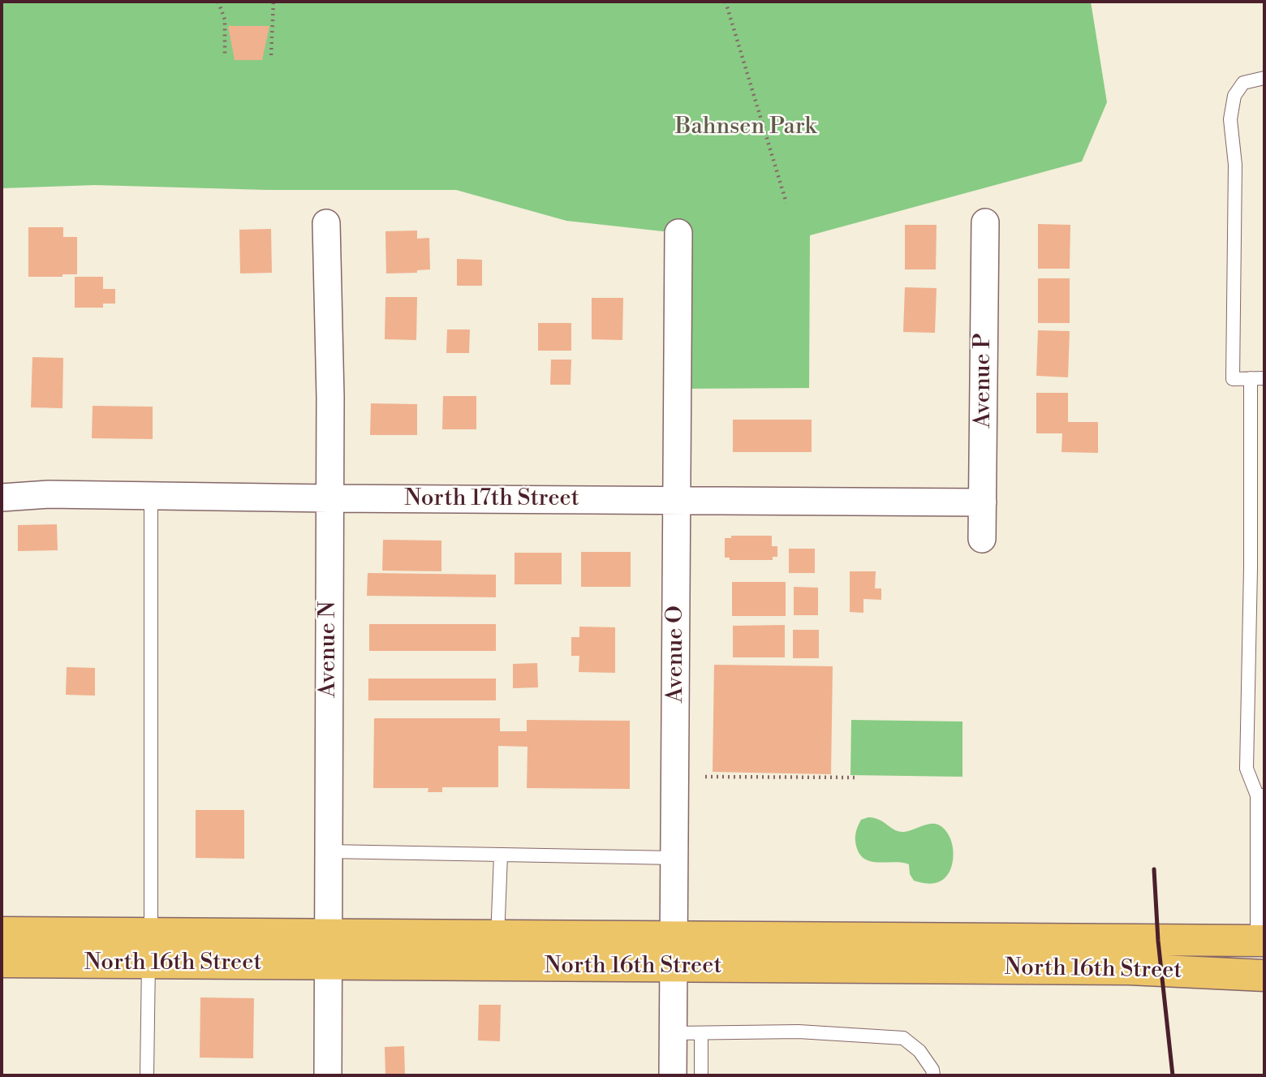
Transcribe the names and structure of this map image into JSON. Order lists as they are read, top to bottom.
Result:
{
  "streets": {
    "main road": ["North 16th Street"],
    "street": [
      "Avenue P",
      "North 17th Street",
      "Avenue N",
      "Avenue O"
    ]
  },
  "crossings": [
    ["Avenue P", "North 17th Street"],
    ["North 17th Street", "Avenue N"],
    ["North 17th Street", "Avenue O"],
    ["Avenue N", "North 16th Street"],
    ["Avenue O", "North 16th Street"]
  ],
  "parks": ["Bahnsen Park"]
}
